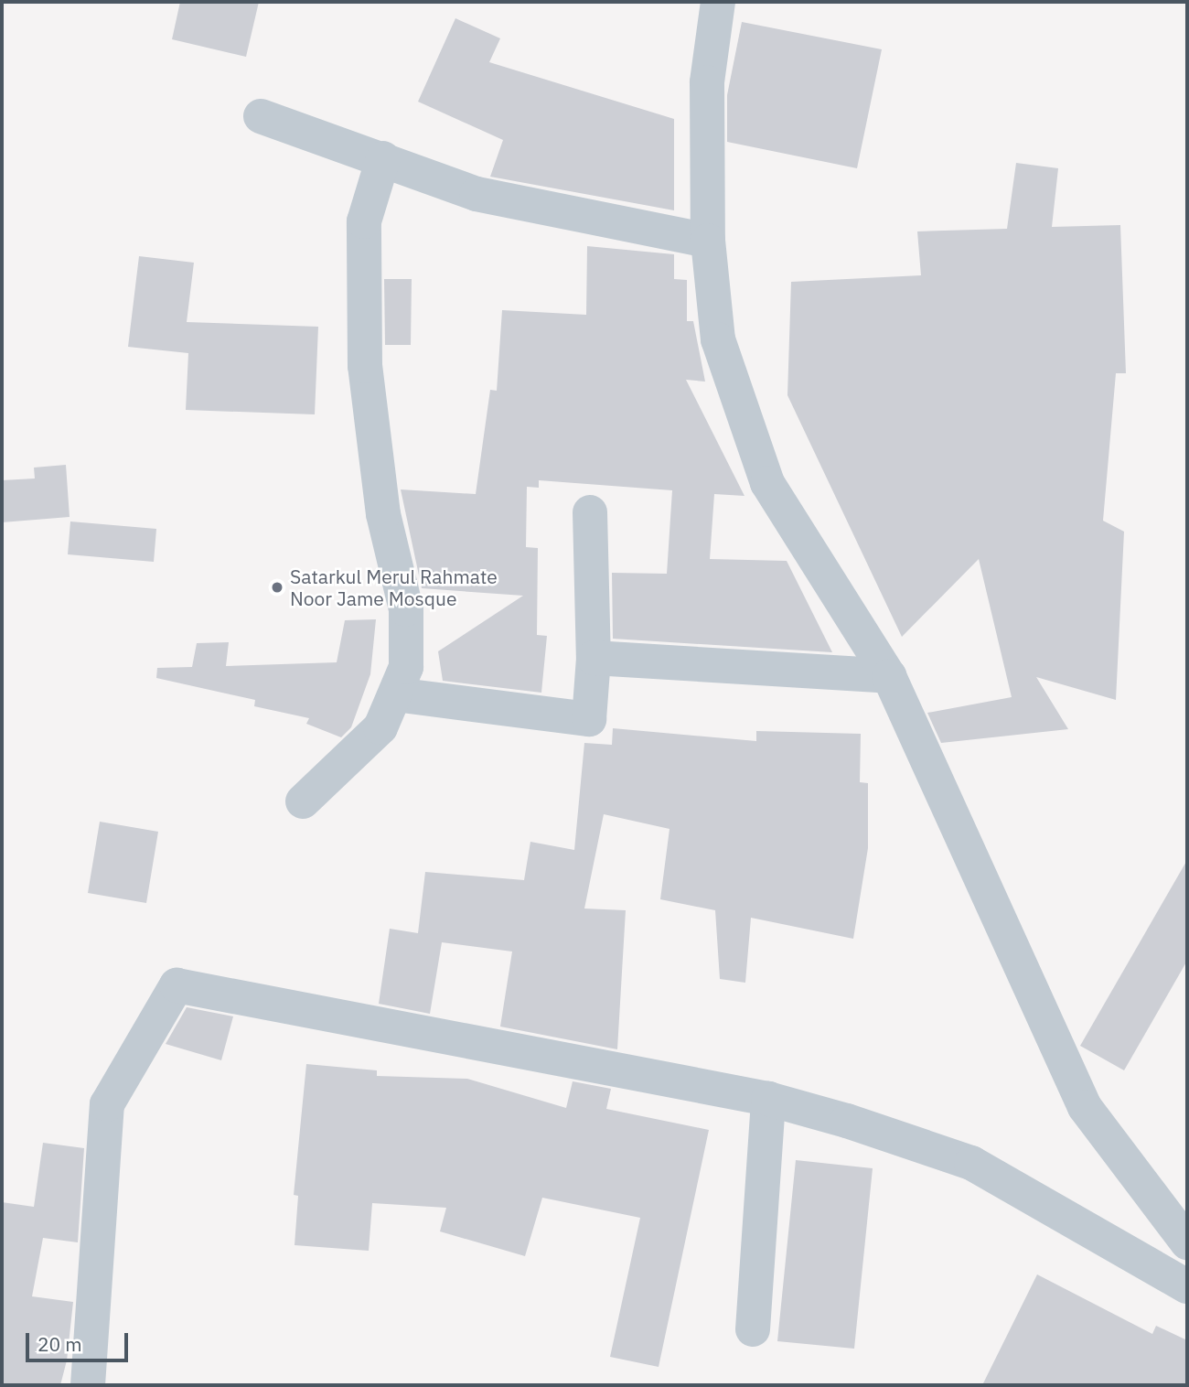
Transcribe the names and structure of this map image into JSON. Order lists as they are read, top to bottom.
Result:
{
  "places": ["Satarkul Merul Rahmate Noor Jame Mosque"],
  "scale_bar": "20 m"
}
